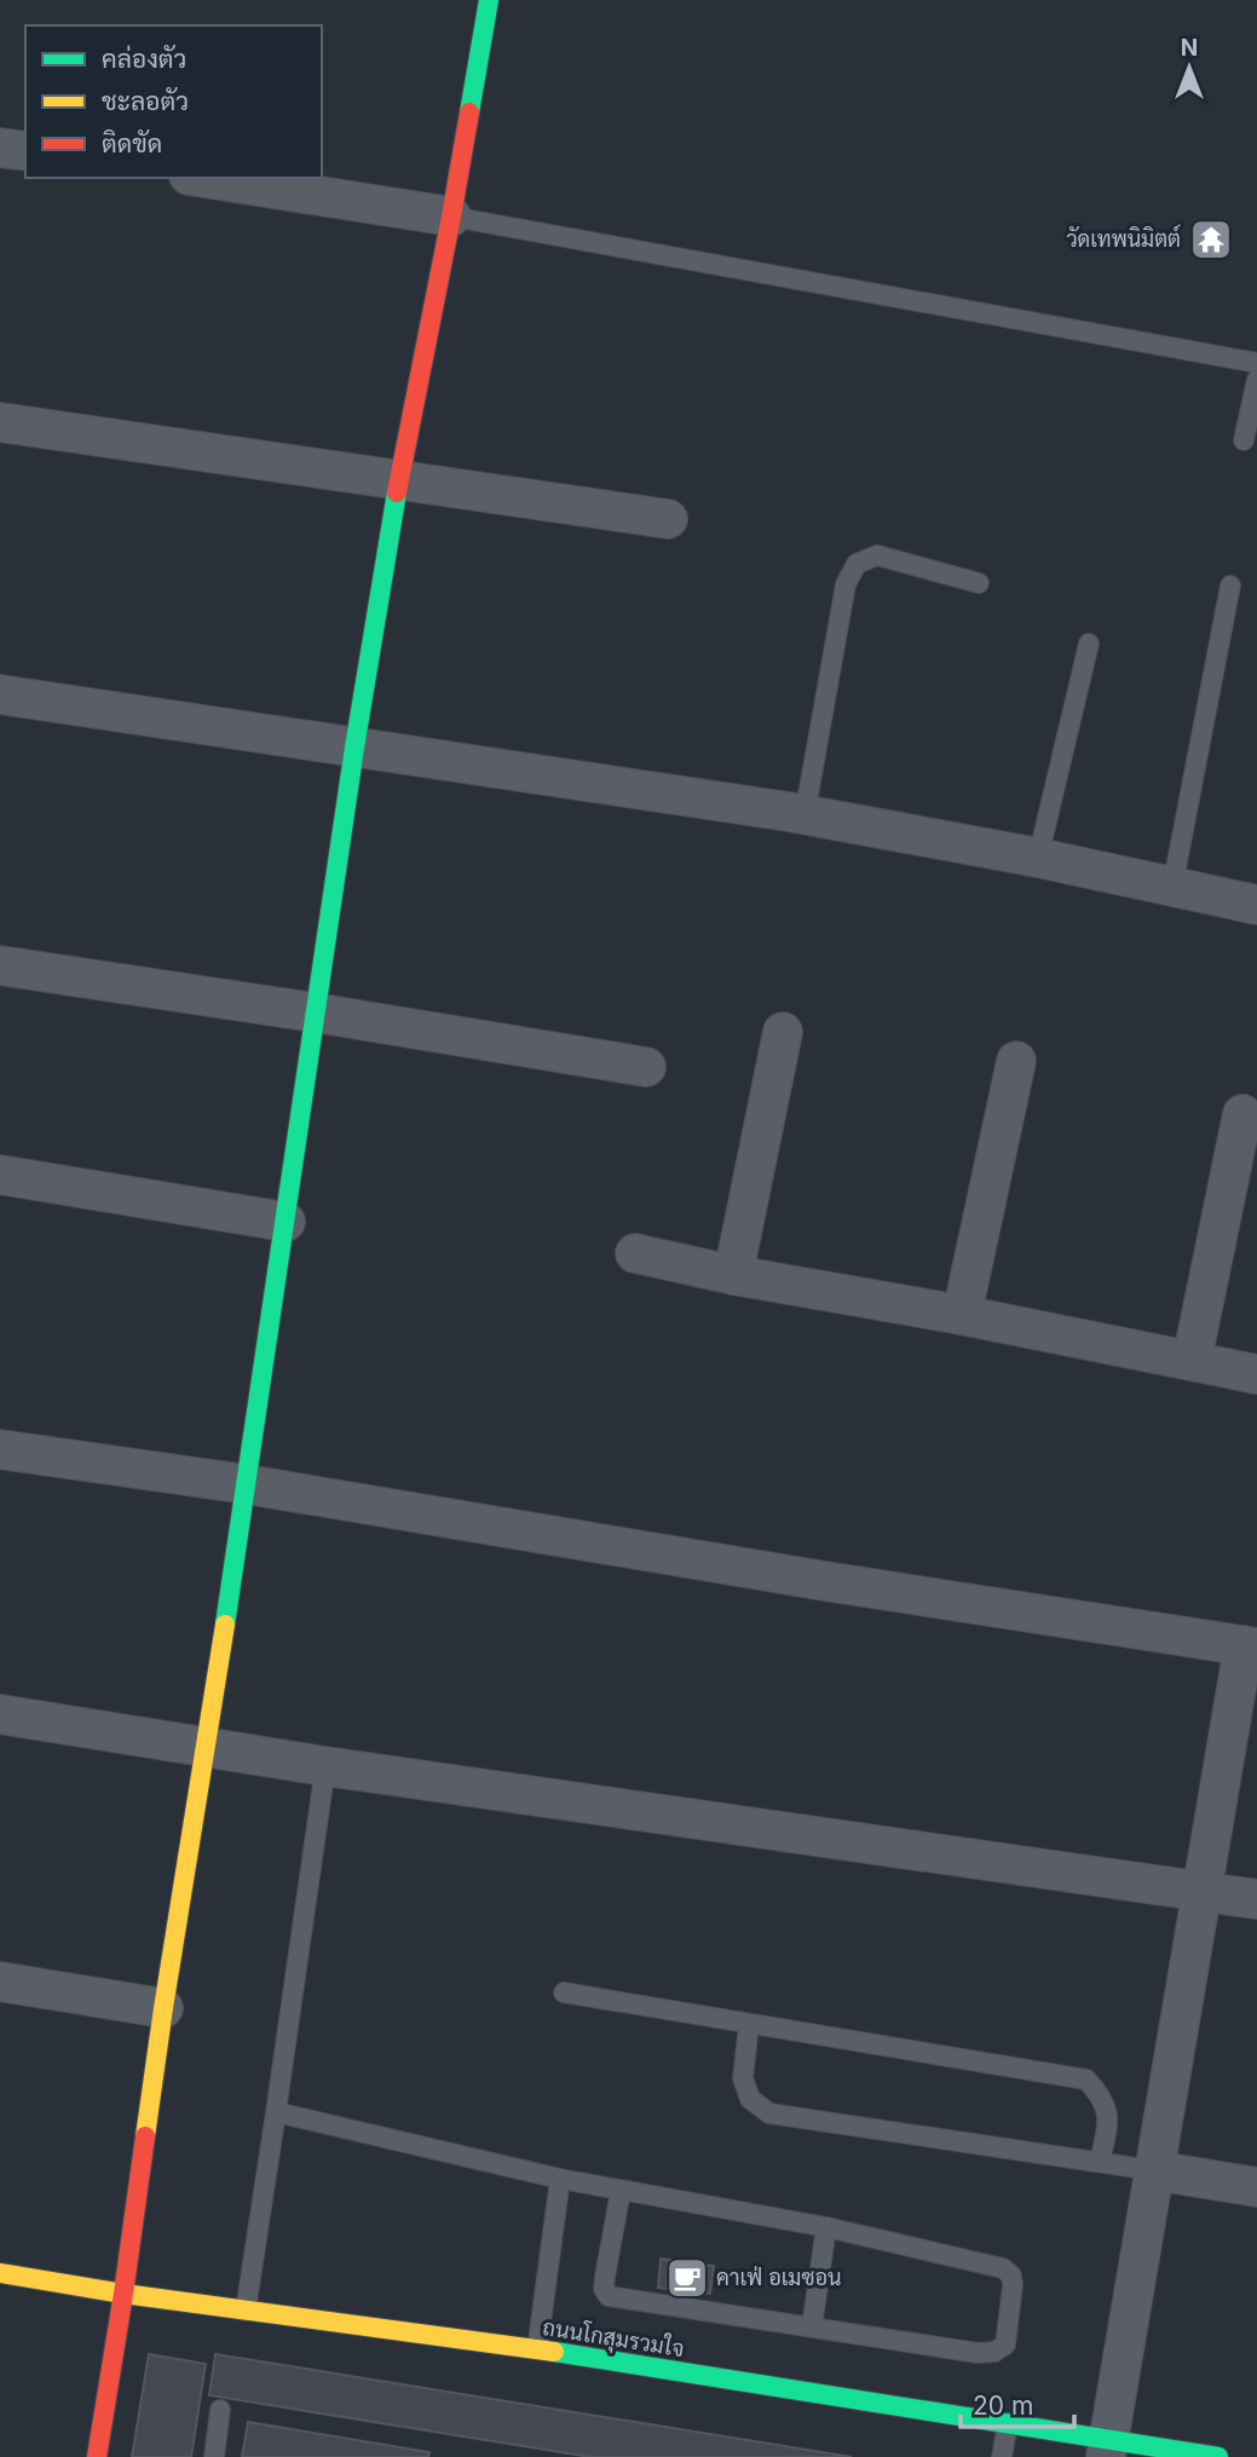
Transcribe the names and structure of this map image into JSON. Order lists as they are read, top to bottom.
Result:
{
  "streets": {
    "street": ["ถนนโกสุมรวมใจ"]
  },
  "places": {
    "temple": ["วัดเทพนิมิตต์"],
    "cafe": ["คาเฟ่ อเมซอน"]
  },
  "legend": ["คล่องตัว", "ชะลอตัว", "ติดขัด"],
  "scale_bar": "20 m",
  "north": "top"
}
